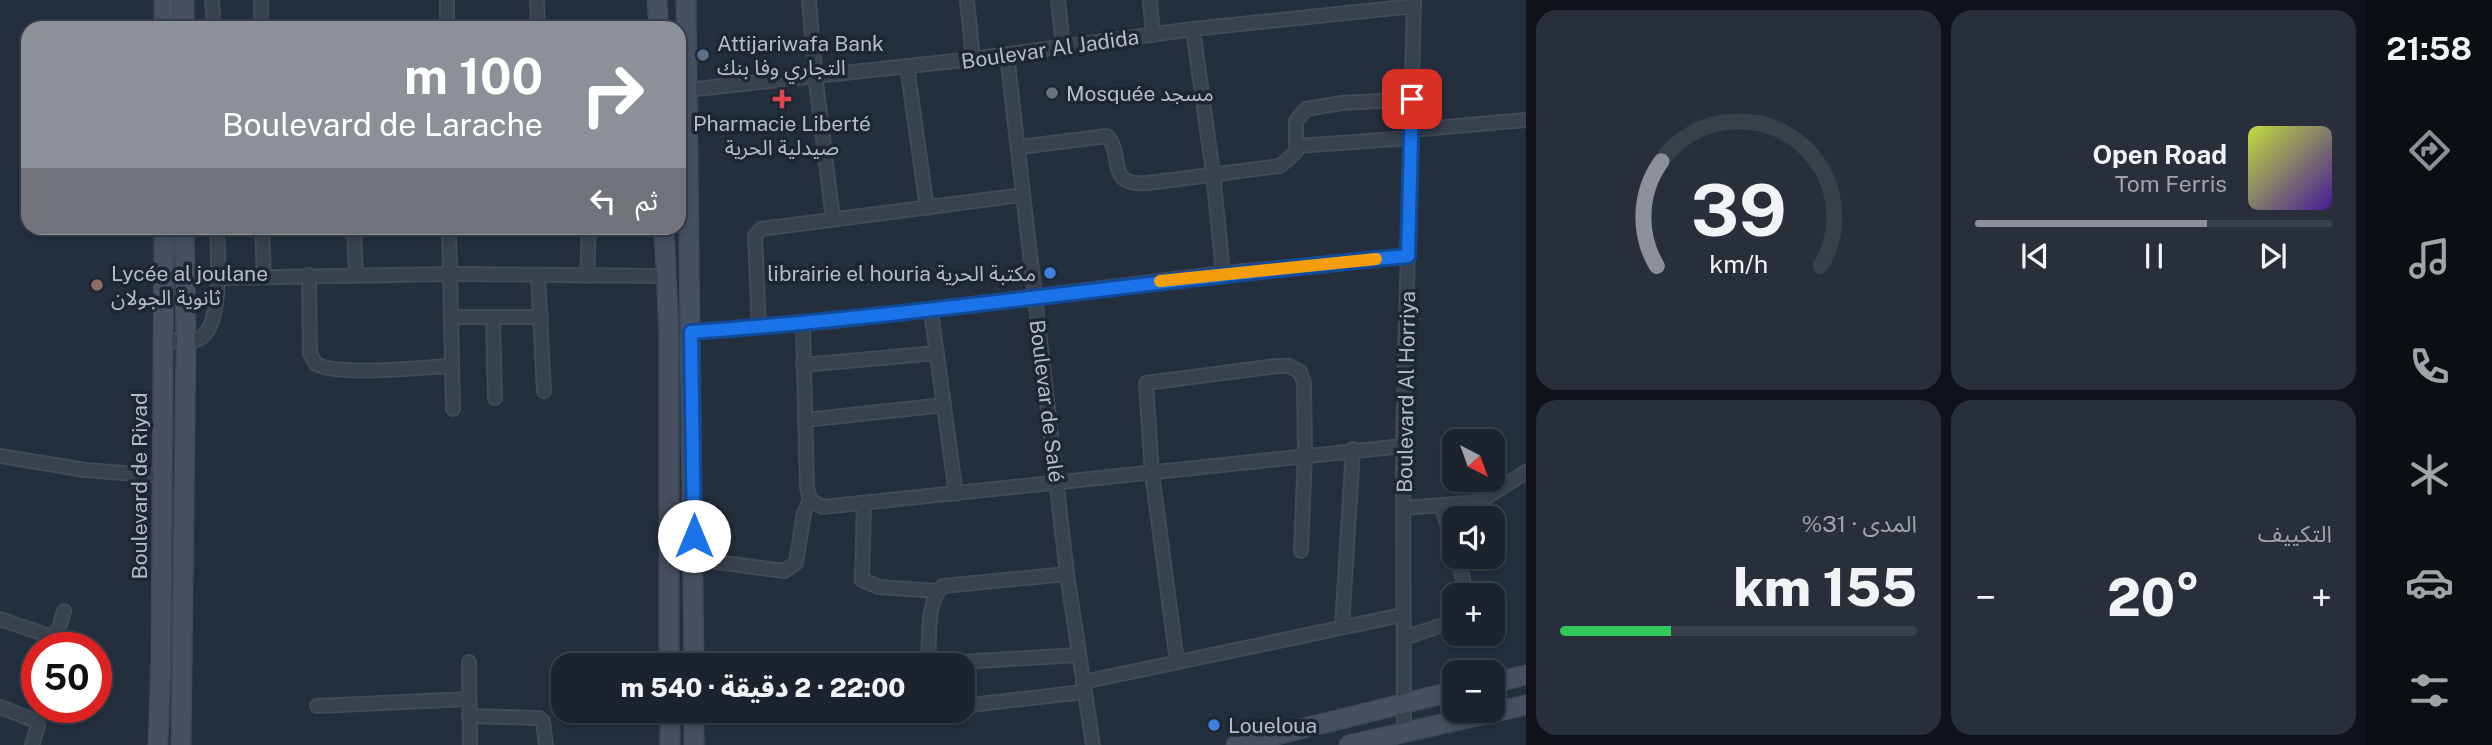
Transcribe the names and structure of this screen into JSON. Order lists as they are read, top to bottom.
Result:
{
  "streets": {
    "main road": ["Boulevard de Riyad"],
    "street": ["Boulevar Al Jadida", "Boulevard Al Horriya", "Boulevar de Salé"]
  },
  "crossings": [
    ["Boulevar Al Jadida", "Boulevard Al Horriya"],
    ["Boulevar Al Jadida", "Boulevar de Salé"]
  ],
  "places": {
    "other": [
      "Attijariwafa Bank التجاري وفا بنك",
      "Mosquée مسجد",
      "librairie el houria مكتبة الحرية",
      "Lycée al joulane ثانوية الجولان",
      "Loueloua"
    ],
    "health": ["Pharmacie Liberté صيدلية الحرية"]
  },
  "north": "bottom right",
  "page": {
    "tabs": "21:58",
    "turn": ["100 m", "Boulevard de Larache"],
    "song": ["Open Road", "Tom Ferris"],
    "then": "ثم",
    "tile": [
      "التكييف",
      ["المدى · 31%", "155 km"]
    ],
    "map_buttons": ["+", "−"],
    "heat": ["−", "20°", "+"],
    "limit": "50",
    "trip": "22:00 · 2 دقيقة · 540 m",
    "gauge": ["39", "km/h"]
  }
}
